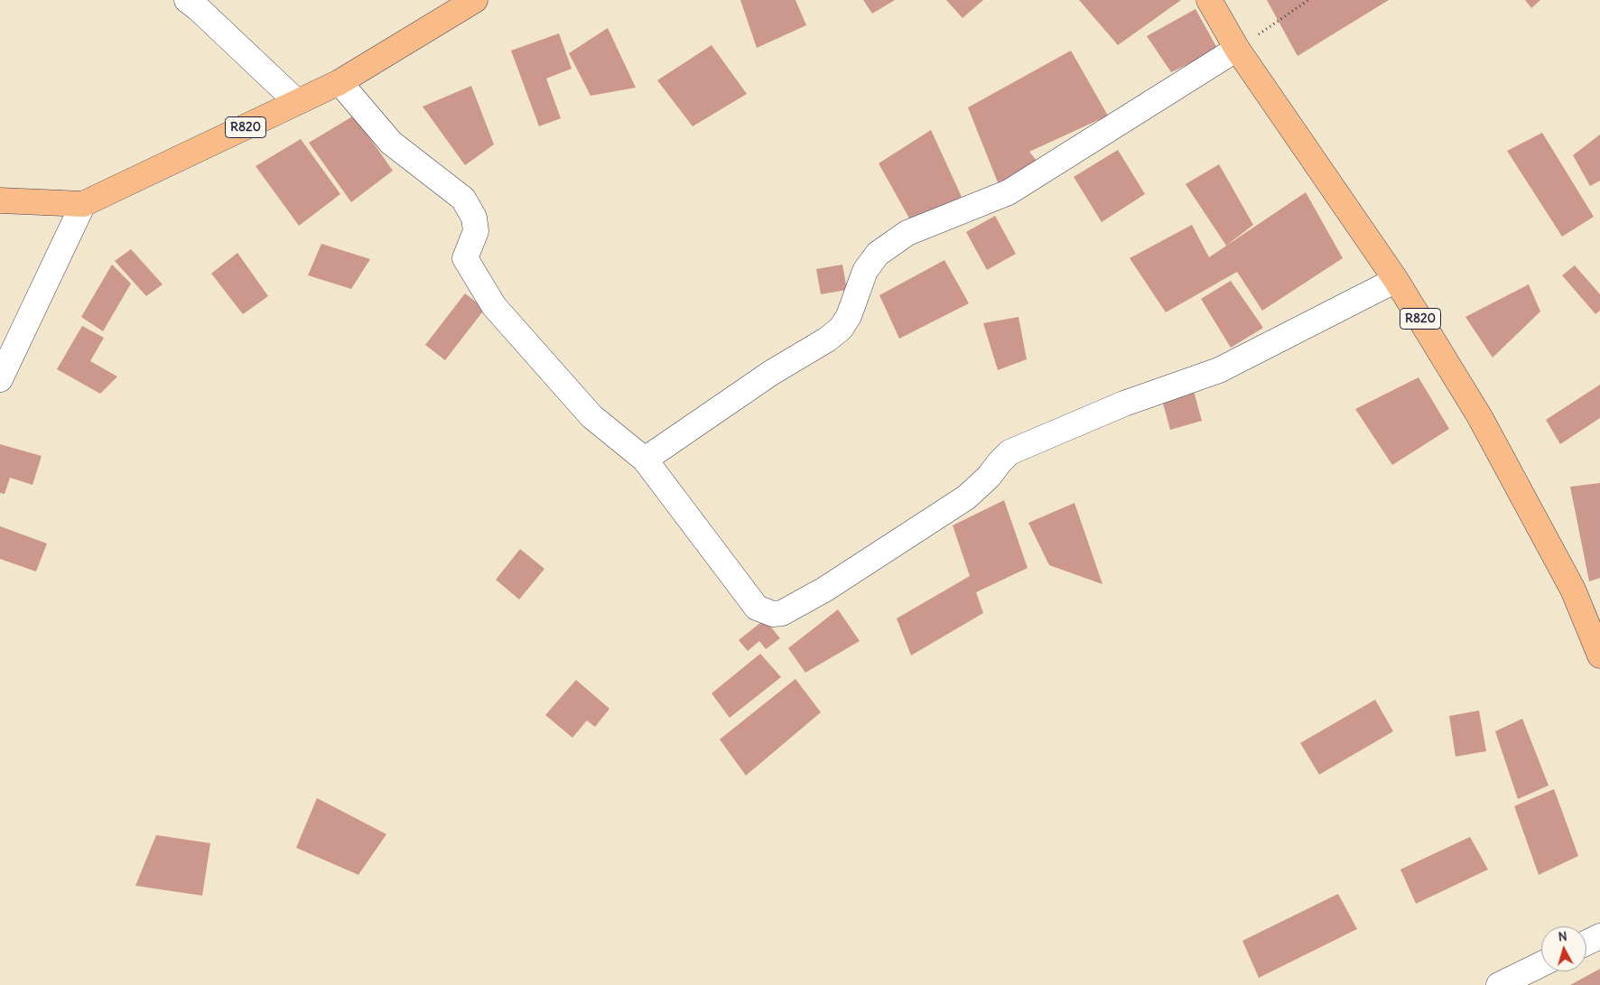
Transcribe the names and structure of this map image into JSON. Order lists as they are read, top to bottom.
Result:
{
  "streets": {
    "main road": ["R820"]
  },
  "north": "top"
}
